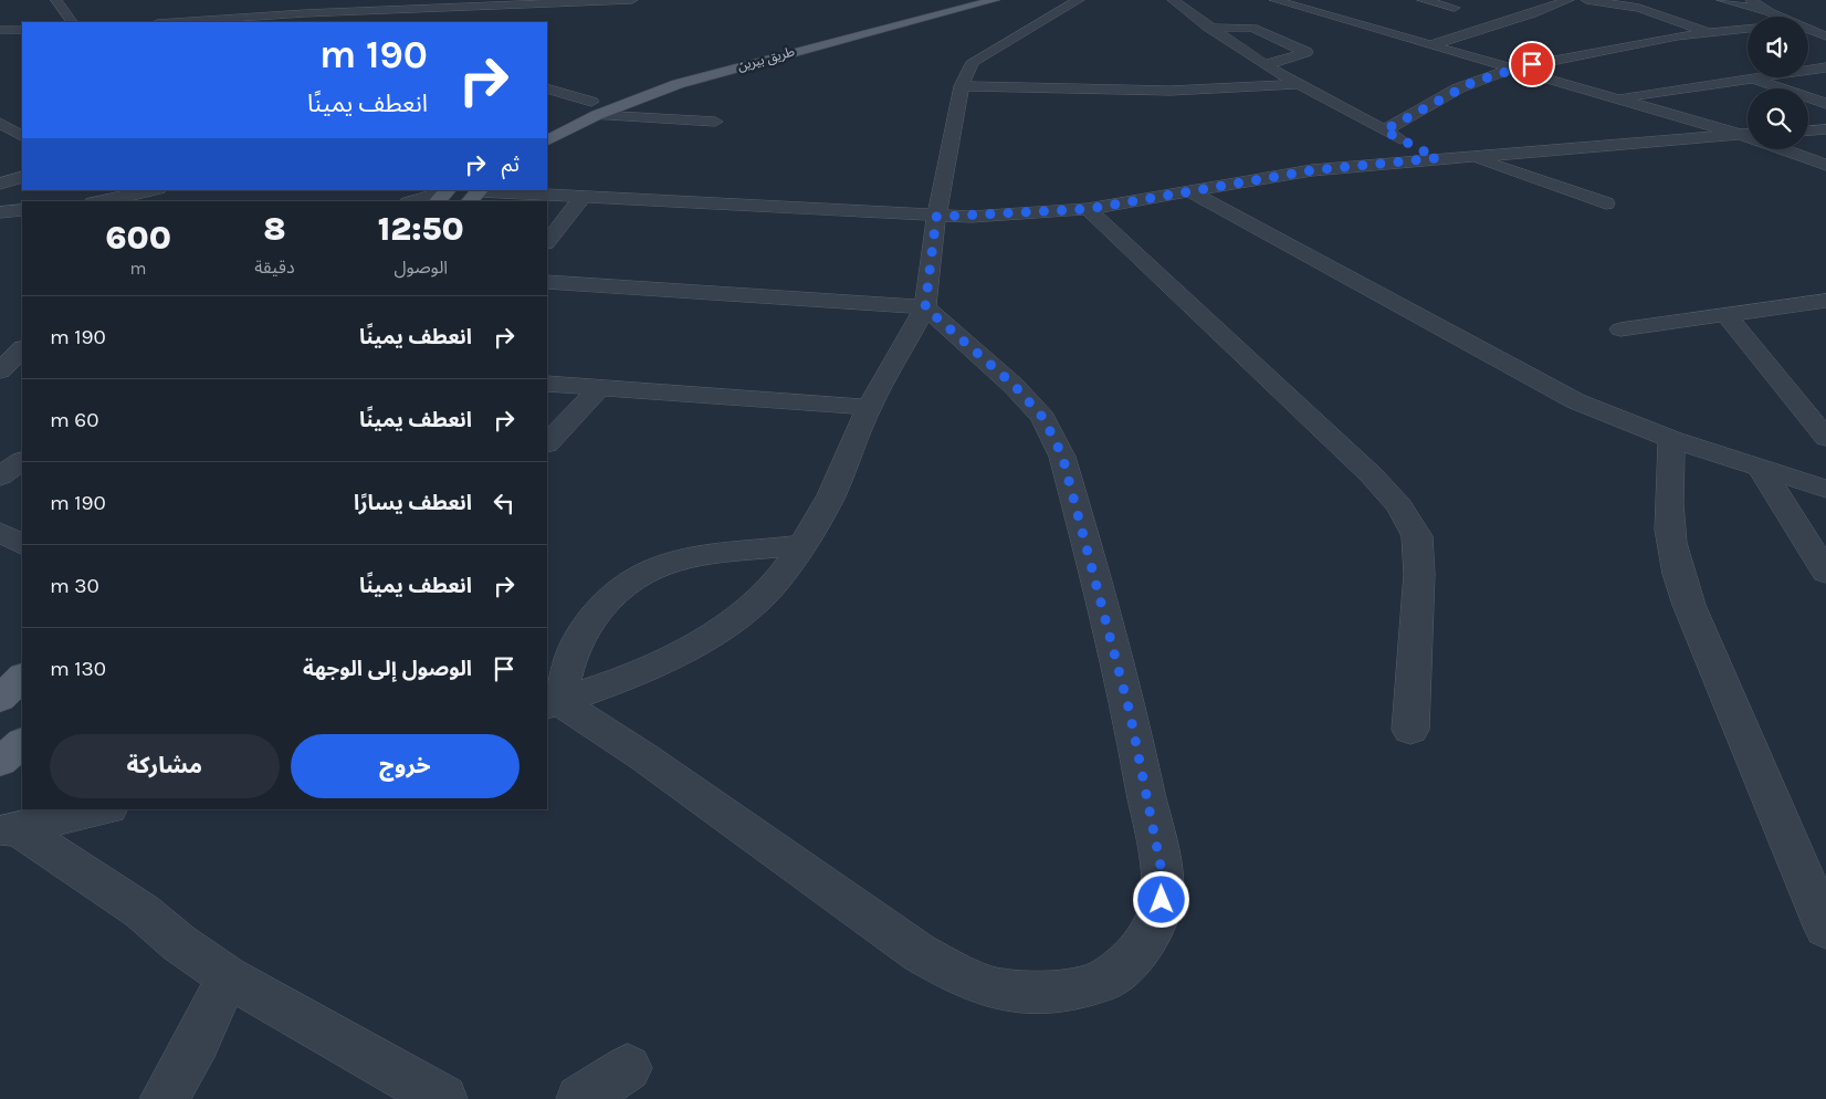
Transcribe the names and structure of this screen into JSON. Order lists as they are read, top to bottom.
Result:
{
  "streets": {
    "main road": ["طريق بيرين"]
  },
  "page": {
    "turn": ["190 m", "انعطف يمينًا"],
    "then": "ثم",
    "eta": [
      "12:50",
      "الوصول",
      "8",
      "دقيقة",
      "600",
      "m"
    ],
    "list": [
      {
        "name": "انعطف يمينًا",
        "value": "190 m"
      },
      {
        "name": "انعطف يمينًا",
        "value": "60 m"
      },
      {
        "name": "انعطف يسارًا",
        "value": "190 m"
      },
      {
        "name": "انعطف يمينًا",
        "value": "30 m"
      },
      {
        "name": "الوصول إلى الوجهة",
        "value": "130 m"
      }
    ],
    "buttons": ["خروج", "مشاركة"]
  }
}
